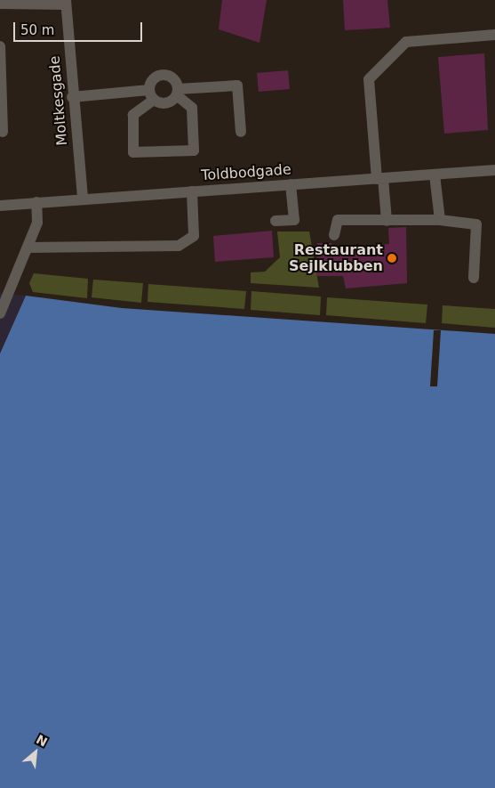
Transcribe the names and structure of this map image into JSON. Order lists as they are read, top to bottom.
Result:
{
  "streets": {
    "street": ["Moltkesgade", "Toldbodgade"]
  },
  "crossings": [
    ["Moltkesgade", "Toldbodgade"]
  ],
  "places": ["Restaurant Sejlklubben"],
  "scale_bar": "50 m",
  "north": "top right"
}
